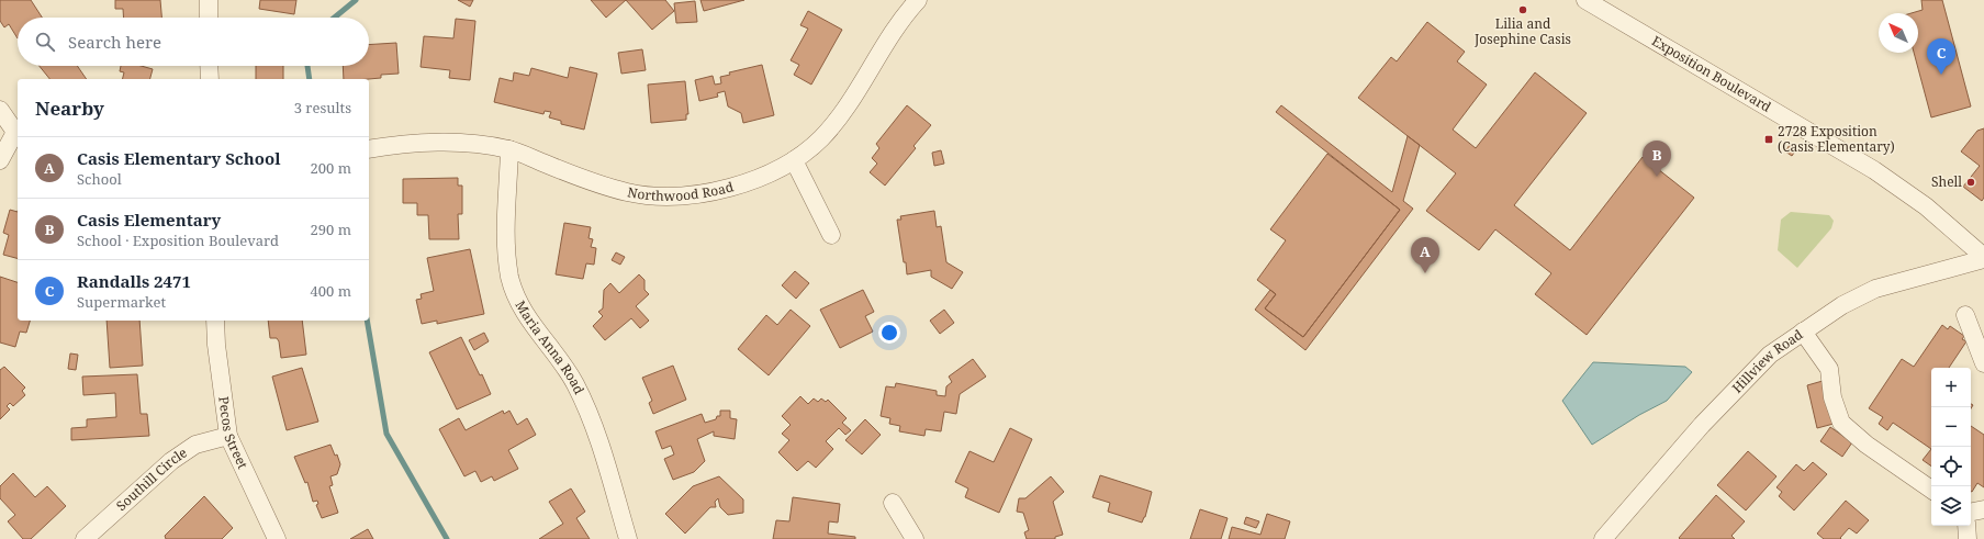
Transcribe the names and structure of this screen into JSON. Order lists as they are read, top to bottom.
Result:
{
  "streets": {
    "street": [
      "Exposition Boulevard",
      "Northwood Road",
      "Maria Anna Road",
      "Hillview Road",
      "Pecos Street",
      "Southill Circle"
    ]
  },
  "crossings": [
    ["Exposition Boulevard", "Hillview Road"],
    ["Northwood Road", "Maria Anna Road"],
    ["Pecos Street", "Southill Circle"]
  ],
  "places": {
    "other": ["Lilia and Josephine Casis", "Shell"],
    "transit": ["2728 Exposition (Casis Elementary)"]
  },
  "north": "top left",
  "page": {
    "search": "Search here",
    "pins": ["C", "B", "A"],
    "heading": ["Nearby", "3 results"],
    "list": [
      {
        "mark": "A",
        "name": "Casis Elementary School",
        "note": "School",
        "value": "200 m"
      },
      {
        "mark": "B",
        "name": "Casis Elementary",
        "note": "School · Exposition Boulevard",
        "value": "290 m"
      },
      {
        "mark": "C",
        "name": "Randalls 2471",
        "note": "Supermarket",
        "value": "400 m"
      }
    ],
    "map_buttons": ["+", "−"]
  }
}
